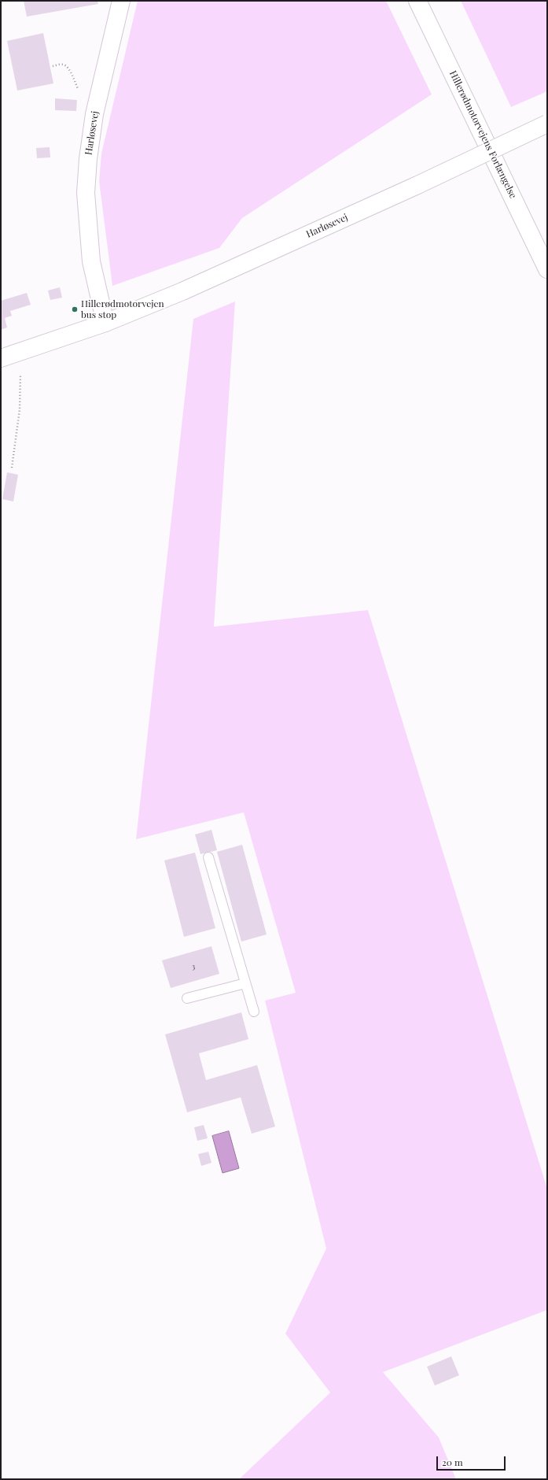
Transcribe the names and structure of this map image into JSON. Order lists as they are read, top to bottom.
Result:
{
  "streets": {
    "main road": ["Harløsevej", "Hillerødmotorvejens Forlængelse"]
  },
  "places": ["Hillerødmotorvejen bus stop"],
  "house_numbers": ["3"],
  "scale_bar": "20 m"
}
